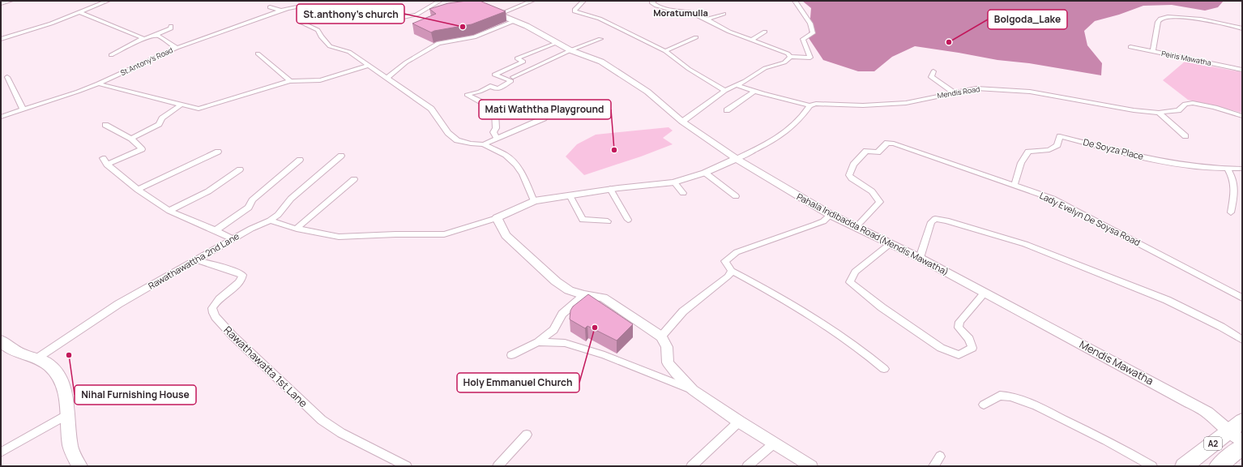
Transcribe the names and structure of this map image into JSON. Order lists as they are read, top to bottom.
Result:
{
  "streets": {
    "highway": ["A2"],
    "street": [
      "Peiris Mawatha",
      "St.Antony's Road",
      "Mendis Road",
      "De Soyza Place",
      "Lady Evelyn De Soysa Road",
      "Pahala Indibadda Road(Mendis Mawatha)",
      "Rawathawattha 2nd Lane",
      "Mendis Mawatha",
      "Rawathawatta 1st Lane"
    ]
  },
  "crossings": [
    ["De Soyza Place", "Lady Evelyn De Soysa Road"],
    ["Lady Evelyn De Soysa Road", "Pahala Indibadda Road(Mendis Mawatha)"],
    ["Pahala Indibadda Road(Mendis Mawatha)", "Mendis Mawatha"],
    ["Rawathawattha 2nd Lane", "Rawathawatta 1st Lane"],
    ["Mendis Mawatha", "A2"]
  ],
  "districts": ["Moratumulla"],
  "places": [
    "St.anthony's church",
    "Bolgoda_Lake",
    "Mati Waththa Playground",
    "Holy Emmanuel Church",
    "Nihal Furnishing House"
  ]
}
